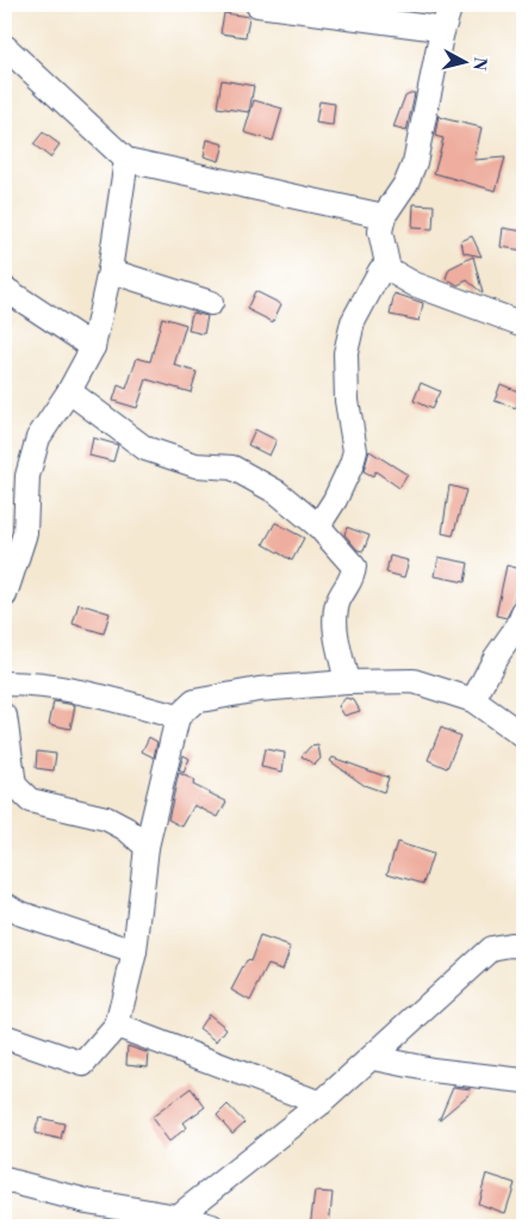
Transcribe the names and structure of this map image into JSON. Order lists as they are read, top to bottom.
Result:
{
  "north": "right"
}
